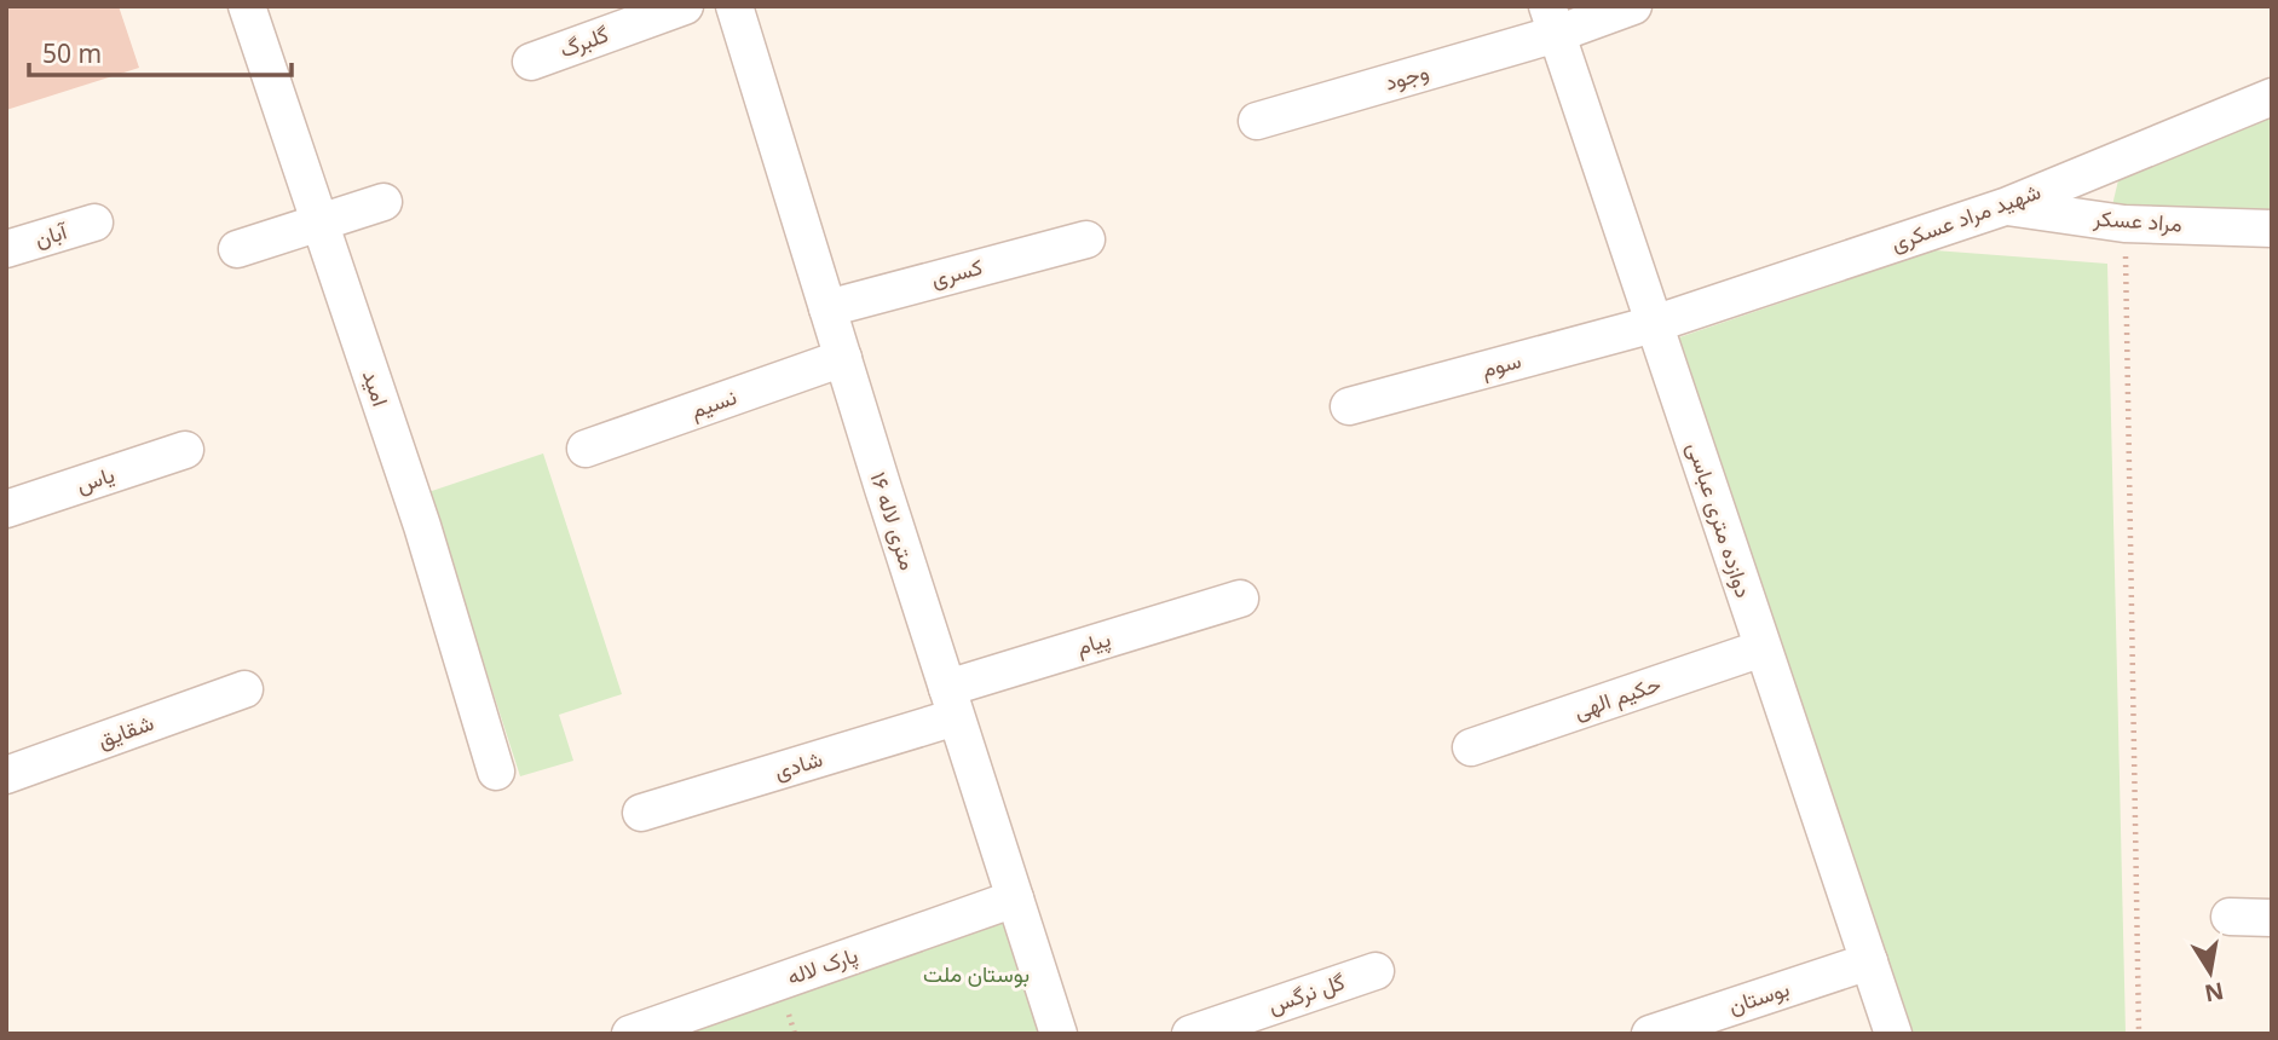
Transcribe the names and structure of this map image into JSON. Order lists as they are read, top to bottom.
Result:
{
  "streets": {
    "street": [
      "گلبرگ",
      "وجود",
      "شهید مراد عسکری",
      "مراد عسکر",
      "آبان",
      "کسری",
      "سوم",
      "امید",
      "نسیم",
      "یاس",
      "دوازده متری عباسی",
      "۱۶ متری لاله",
      "پیام",
      "حکیم الهی",
      "شقایق",
      "شادی",
      "پارک لاله",
      "گل نرگس",
      "بوستان"
    ]
  },
  "crossings": [
    ["وجود", "دوازده متری عباسی"],
    ["شهید مراد عسکری", "مراد عسکر"],
    ["شهید مراد عسکری", "سوم"],
    ["شهید مراد عسکری", "دوازده متری عباسی"],
    ["کسری", "۱۶ متری لاله"],
    ["سوم", "دوازده متری عباسی"],
    ["نسیم", "۱۶ متری لاله"],
    ["دوازده متری عباسی", "حکیم الهی"],
    ["دوازده متری عباسی", "بوستان"],
    ["۱۶ متری لاله", "پیام"],
    ["۱۶ متری لاله", "شادی"],
    ["۱۶ متری لاله", "پارک لاله"],
    ["پیام", "شادی"]
  ],
  "parks": ["بوستان ملت"],
  "scale_bar": "50 m",
  "north": "bottom"
}
